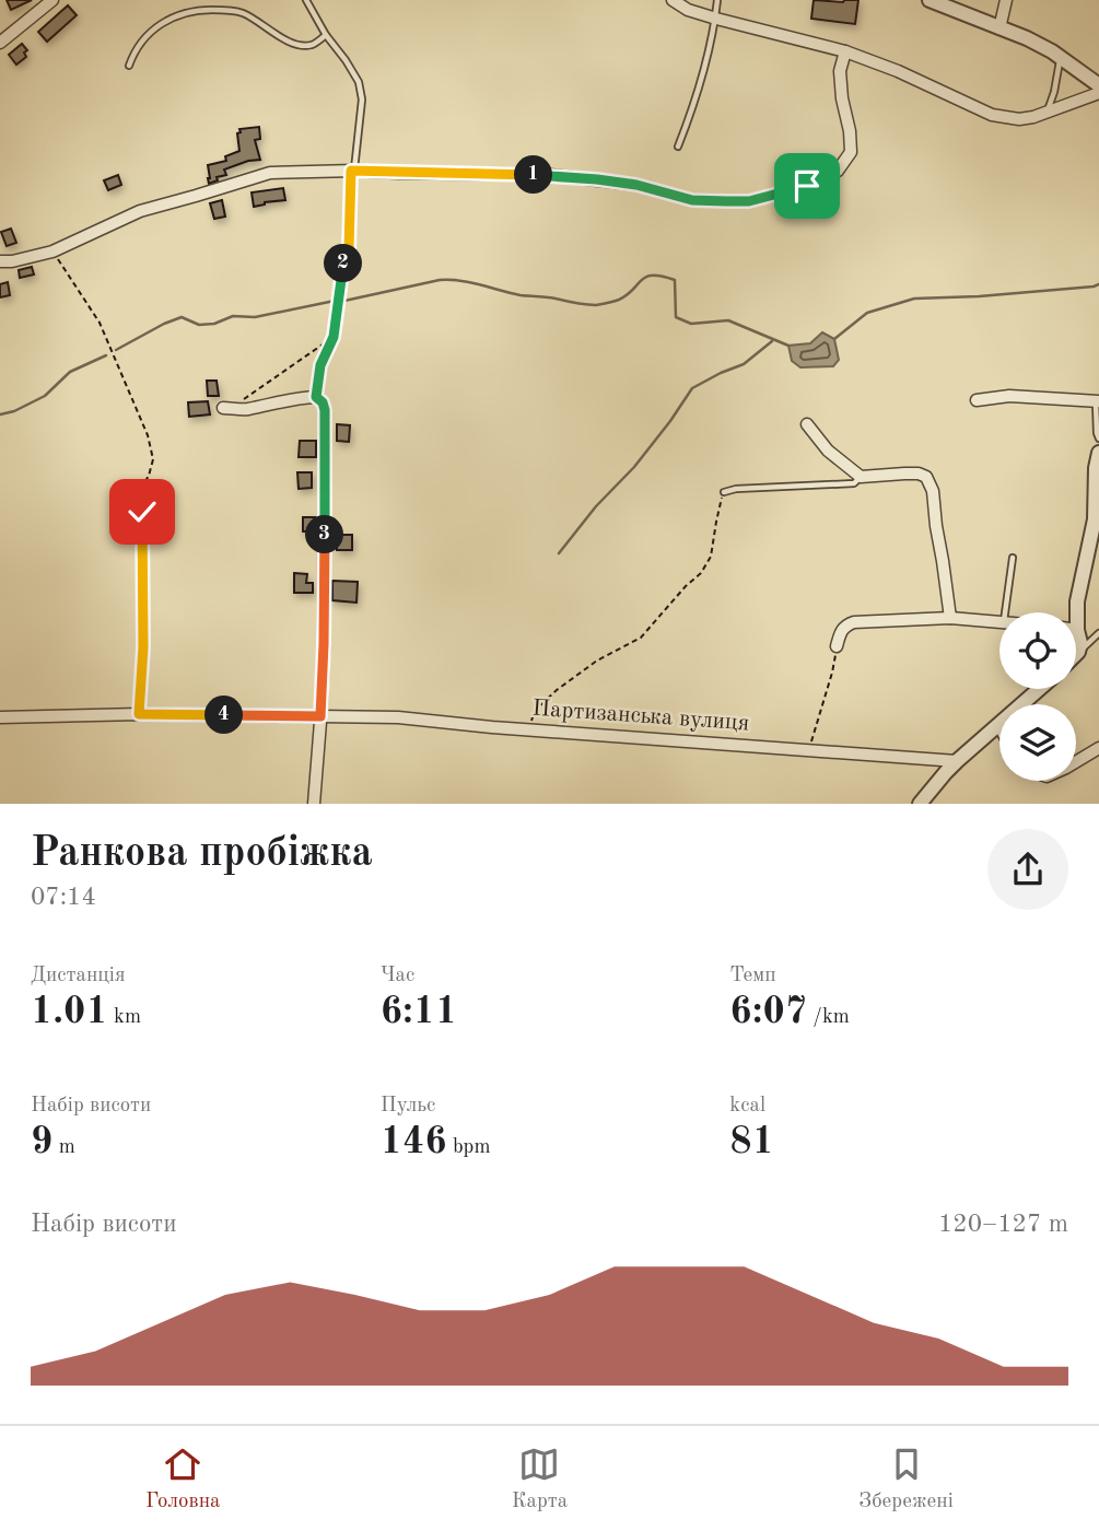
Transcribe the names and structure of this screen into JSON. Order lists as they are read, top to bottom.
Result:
{
  "streets": {
    "street": ["Партизанська вулиця"]
  },
  "page": {
    "pins": [
      "1",
      "2",
      "3",
      "4"
    ],
    "heading": ["Ранкова пробіжка", "07:14"],
    "stats": [
      ["Дистанція", "1.01 km"],
      ["Час", "6:11"],
      ["Темп", "6:07 /km"],
      ["Набір висоти", "9 m"],
      ["Пульс", "146 bpm"],
      ["kcal", "81"]
    ],
    "chart": ["Набір висоти", "120–127 m"],
    "tabs": ["Головна", "Карта", "Збережені"]
  }
}
